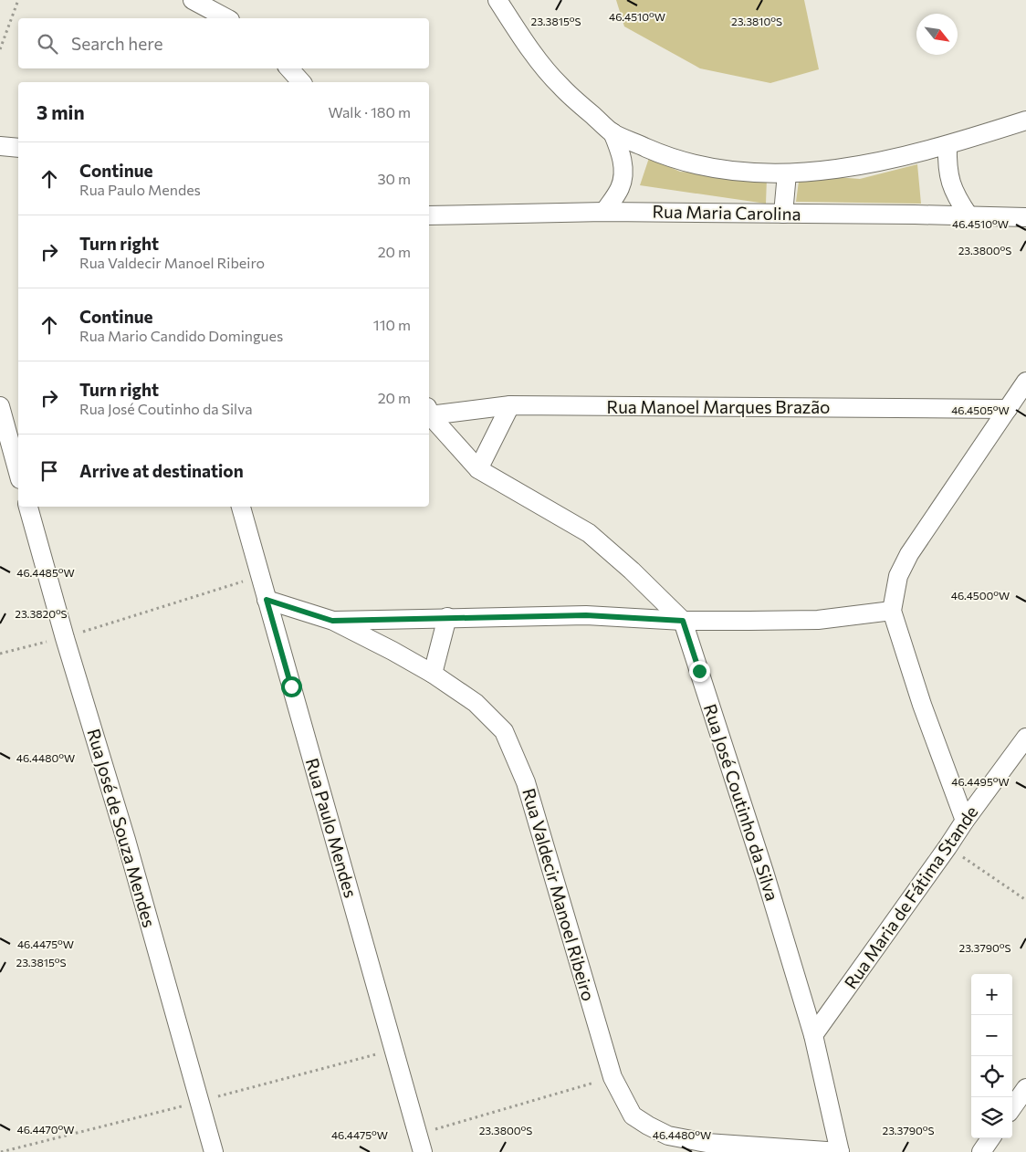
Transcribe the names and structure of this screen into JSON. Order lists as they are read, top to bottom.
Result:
{
  "streets": {
    "street": [
      "Rua Maria Carolina",
      "Rua Manoel Marques Brazão",
      "Rua José Coutinho da Silva",
      "Rua José de Souza Mendes",
      "Rua Paulo Mendes",
      "Rua Valdecir Manoel Ribeiro",
      "Rua Maria de Fátima Stande"
    ]
  },
  "crossings": [
    ["Rua José Coutinho da Silva", "Rua Valdecir Manoel Ribeiro"],
    ["Rua José Coutinho da Silva", "Rua Maria de Fátima Stande"],
    ["Rua Paulo Mendes", "Rua Valdecir Manoel Ribeiro"]
  ],
  "north": "bottom right",
  "page": {
    "search": "Search here",
    "heading": ["3 min", "Walk · 180 m"],
    "list": [
      ["Continue", "Rua Paulo Mendes", "30 m"],
      ["Turn right", "Rua Valdecir Manoel Ribeiro", "20 m"],
      ["Continue", "Rua Mario Candido Domingues", "110 m"],
      ["Turn right", "Rua José Coutinho da Silva", "20 m"],
      "Arrive at destination"
    ],
    "map_buttons": ["+", "−"]
  },
  "coordinates": [
    "46.4510°W",
    "23.3810°S",
    "23.3815°S",
    "23.3800°S",
    "46.4505°W",
    "46.4485°W",
    "46.4500°W",
    "23.3820°S",
    "46.4480°W",
    "46.4495°W",
    "46.4475°W",
    "23.3790°S",
    "46.4470°W"
  ]
}
